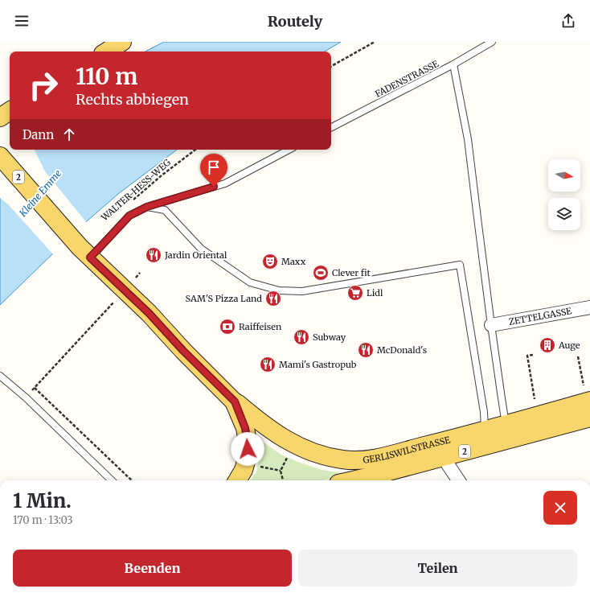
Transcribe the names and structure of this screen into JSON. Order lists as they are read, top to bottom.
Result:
{
  "streets": {
    "main road": ["2", "GERLISWILSTRASSE"],
    "street": ["ZETTELGASSE"],
    "lane": ["FADENSTRASSE"],
    "path": ["WALTER-HESS-WEG"]
  },
  "crossings": [
    ["2", "GERLISWILSTRASSE"]
  ],
  "water": ["Kleine Emme"],
  "places": {
    "restaurant": [
      "Jardin Oriental",
      "SAM'S Pizza Land",
      "Subway",
      "McDonald's",
      "Mami's Gastropub"
    ],
    "theatre": ["Maxx"],
    "sports": ["Clever fit"],
    "supermarket": ["Lidl"],
    "bank": ["Raiffeisen"],
    "building": ["Auge"]
  },
  "north": "right",
  "page": {
    "header": "Routely",
    "turn": ["110 m", "Rechts abbiegen"],
    "then": "Dann",
    "heading": ["1 Min.", "170 m · 13:03"],
    "buttons": ["Beenden", "Teilen"]
  }
}
